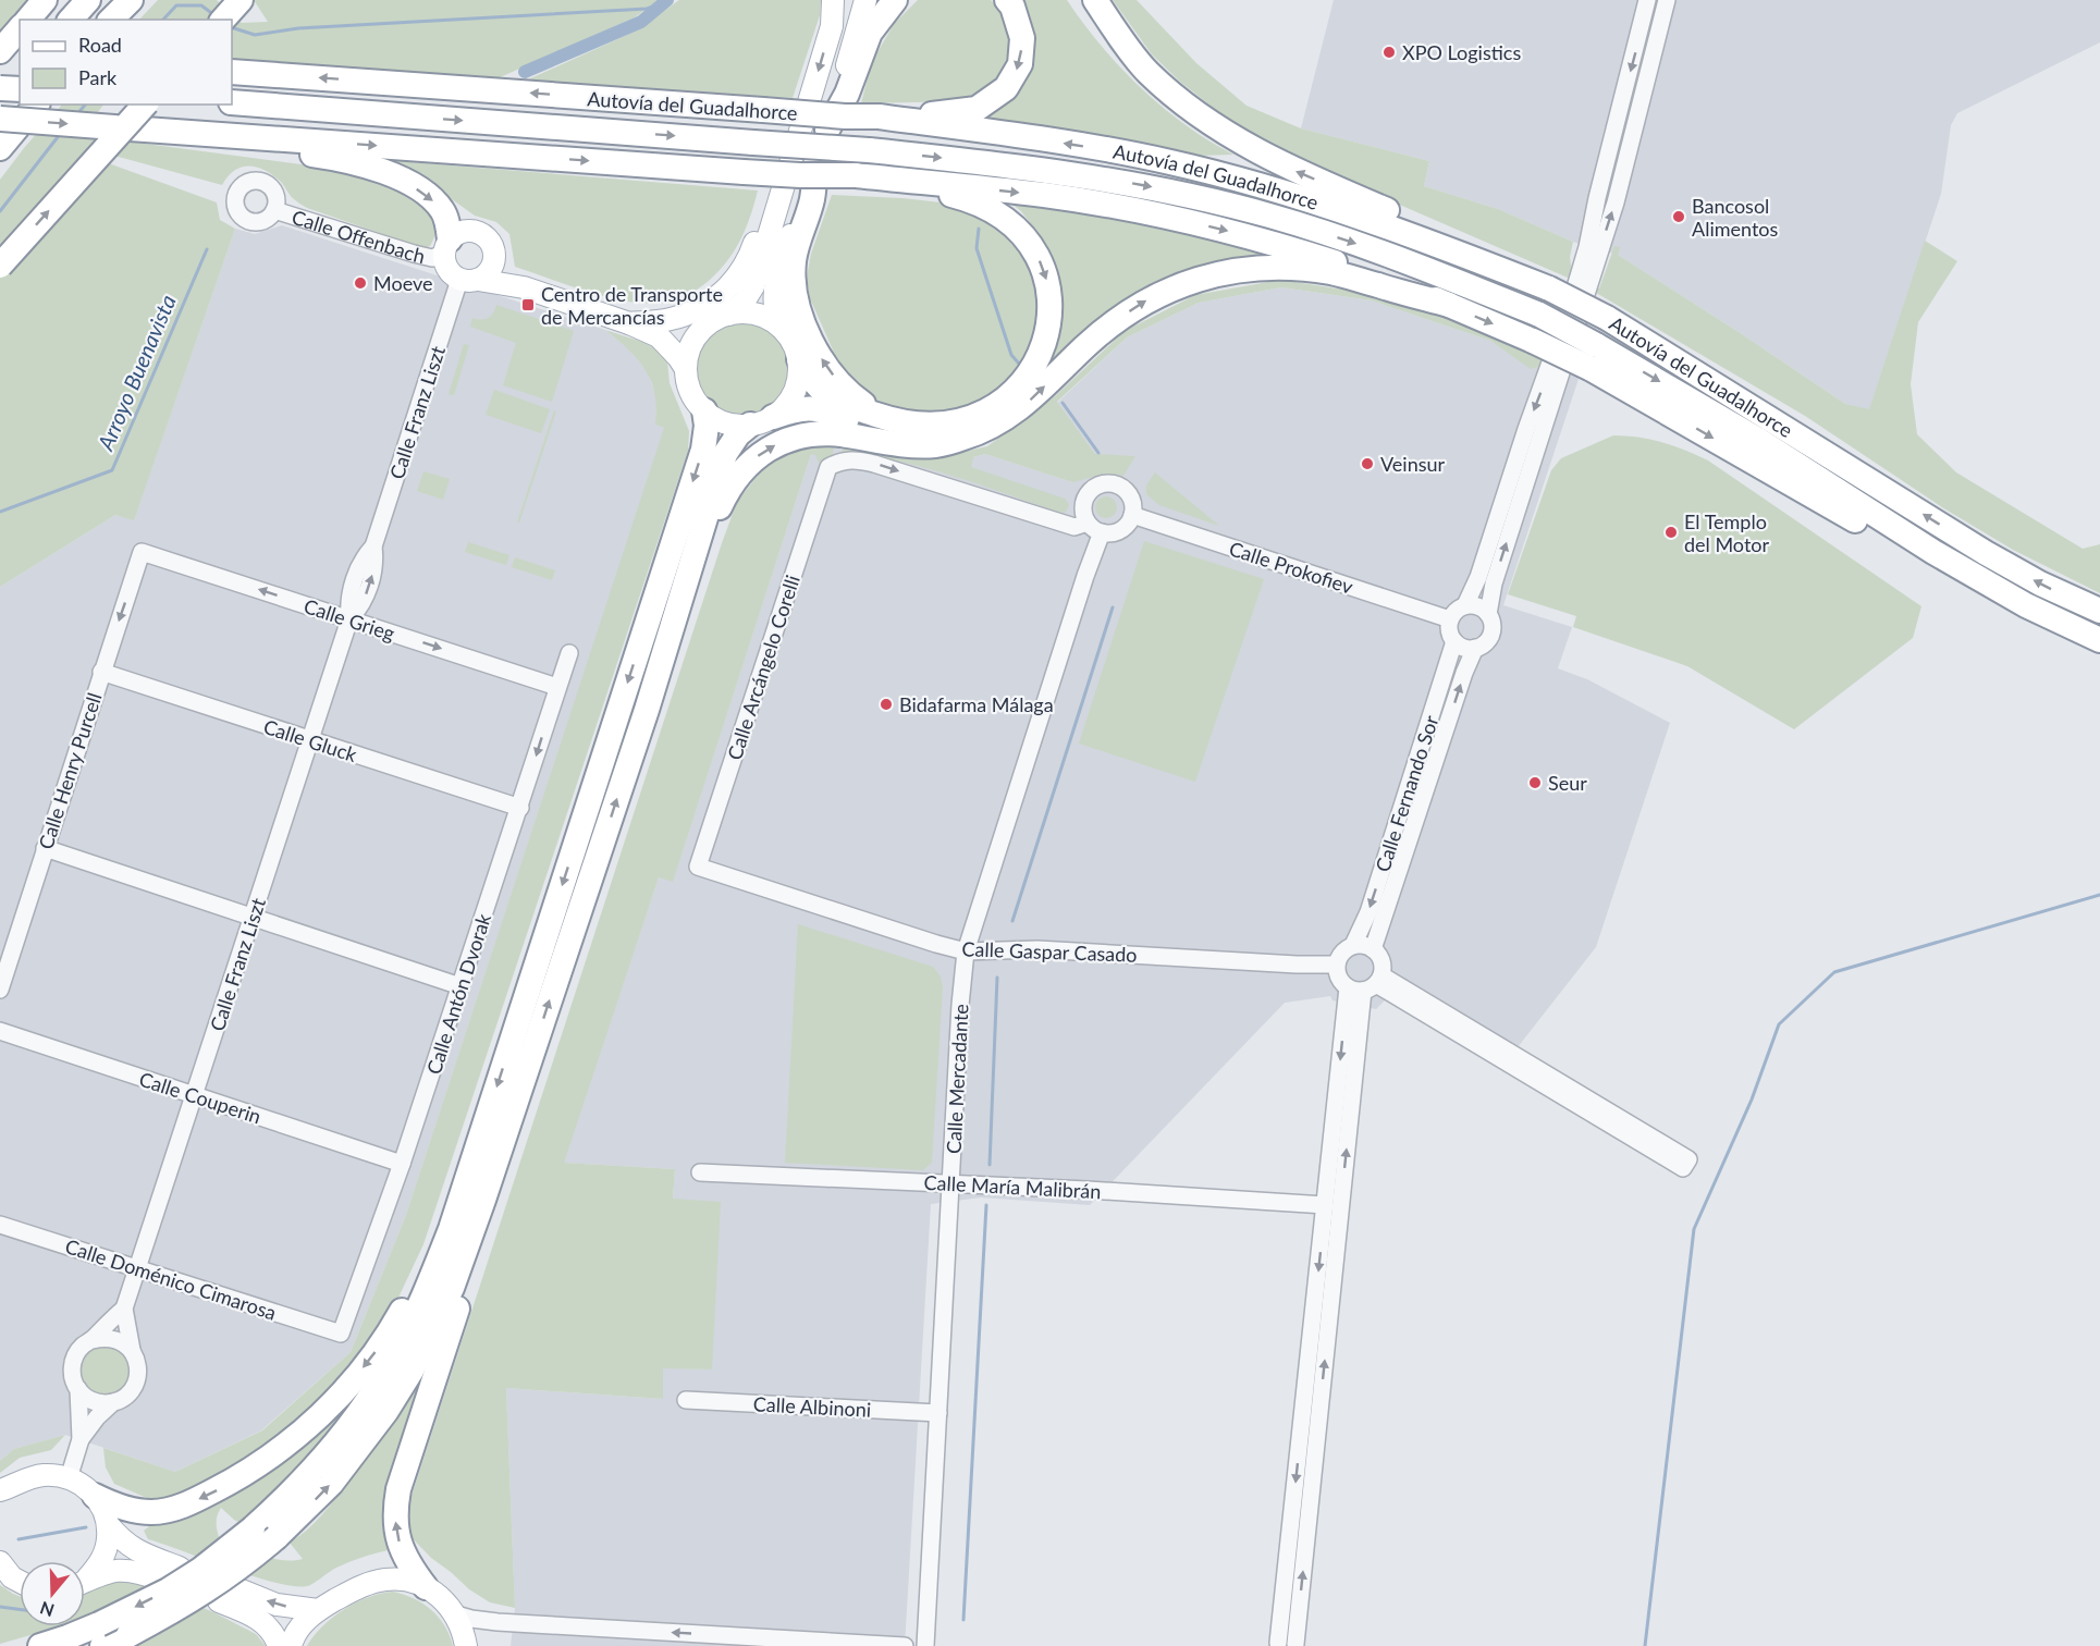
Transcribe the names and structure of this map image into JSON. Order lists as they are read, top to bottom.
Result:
{
  "streets": {
    "highway": ["Autovía del Guadalhorce"],
    "street": [
      "Calle Offenbach",
      "Calle Franz Liszt",
      "Calle Prokofiev",
      "Calle Grieg",
      "Calle Arcángelo Corelli",
      "Calle Gluck",
      "Calle Henry Purcell",
      "Calle Fernando Sor",
      "Calle Gaspar Casado",
      "Calle Antón Dvorak",
      "Calle Mercadante",
      "Calle Couperin",
      "Calle María Malibrán",
      "Calle Doménico Cimarosa",
      "Calle Albinoni"
    ]
  },
  "crossings": [
    ["Calle Offenbach", "Calle Franz Liszt"],
    ["Calle Franz Liszt", "Calle Grieg"],
    ["Calle Franz Liszt", "Calle Gluck"],
    ["Calle Franz Liszt", "Calle Couperin"],
    ["Calle Franz Liszt", "Calle Doménico Cimarosa"],
    ["Calle Prokofiev", "Calle Arcángelo Corelli"],
    ["Calle Prokofiev", "Calle Fernando Sor"],
    ["Calle Prokofiev", "Calle Mercadante"],
    ["Calle Grieg", "Calle Henry Purcell"],
    ["Calle Grieg", "Calle Antón Dvorak"],
    ["Calle Arcángelo Corelli", "Calle Gaspar Casado"],
    ["Calle Arcángelo Corelli", "Calle Mercadante"],
    ["Calle Gluck", "Calle Henry Purcell"],
    ["Calle Gluck", "Calle Antón Dvorak"],
    ["Calle Fernando Sor", "Calle Gaspar Casado"],
    ["Calle Gaspar Casado", "Calle Mercadante"],
    ["Calle Antón Dvorak", "Calle Couperin"],
    ["Calle Antón Dvorak", "Calle Doménico Cimarosa"],
    ["Calle Mercadante", "Calle María Malibrán"],
    ["Calle Mercadante", "Calle Albinoni"]
  ],
  "water": ["Arroyo Buenavista"],
  "places": {
    "other": [
      "XPO Logistics",
      "Bancosol Alimentos",
      "Moeve",
      "Veinsur",
      "El Templo del Motor",
      "Bidafarma Málaga",
      "Seur"
    ],
    "transit": ["Centro de Transporte de Mercancías"]
  },
  "legend": ["Road", "Park"],
  "north": "bottom"
}
